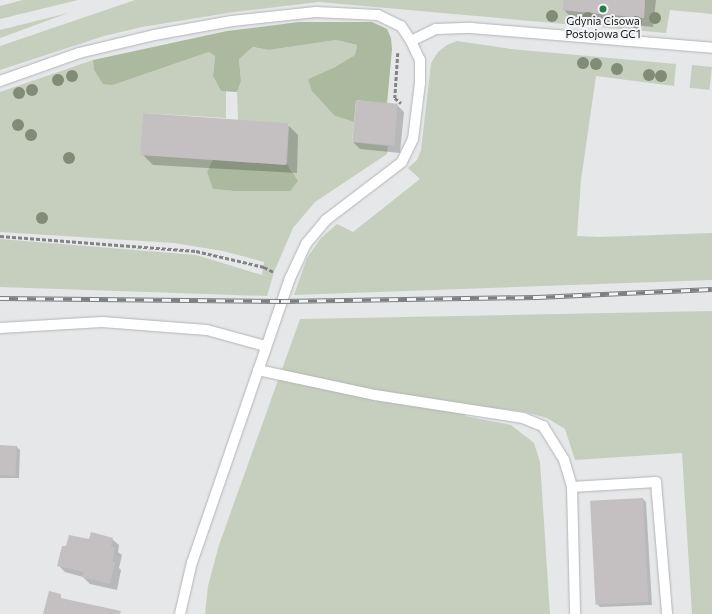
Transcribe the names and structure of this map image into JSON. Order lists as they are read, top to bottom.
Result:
{
  "places": ["Gdynia Cisowa Postojowa GC1"]
}
